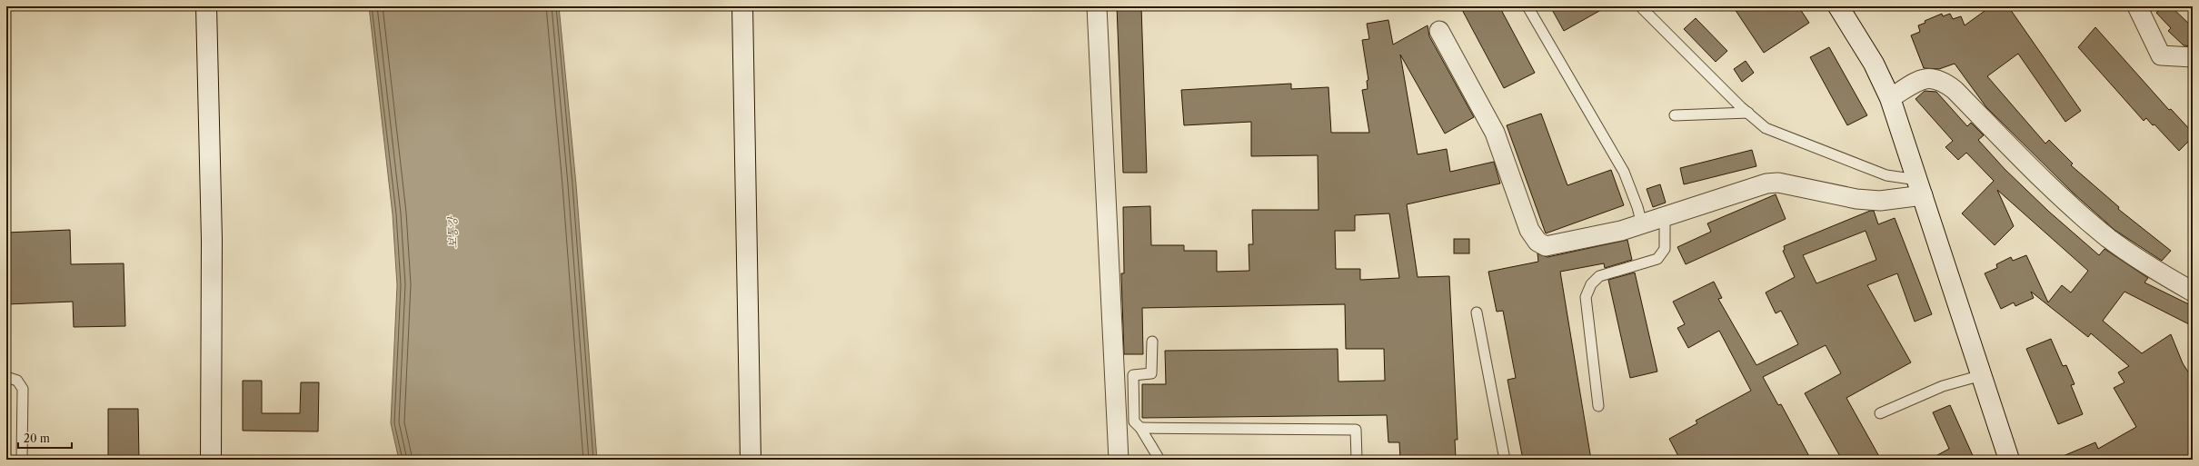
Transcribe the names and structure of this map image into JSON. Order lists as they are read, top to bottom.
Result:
{
  "water": ["보통강"],
  "scale_bar": "20 m"
}
